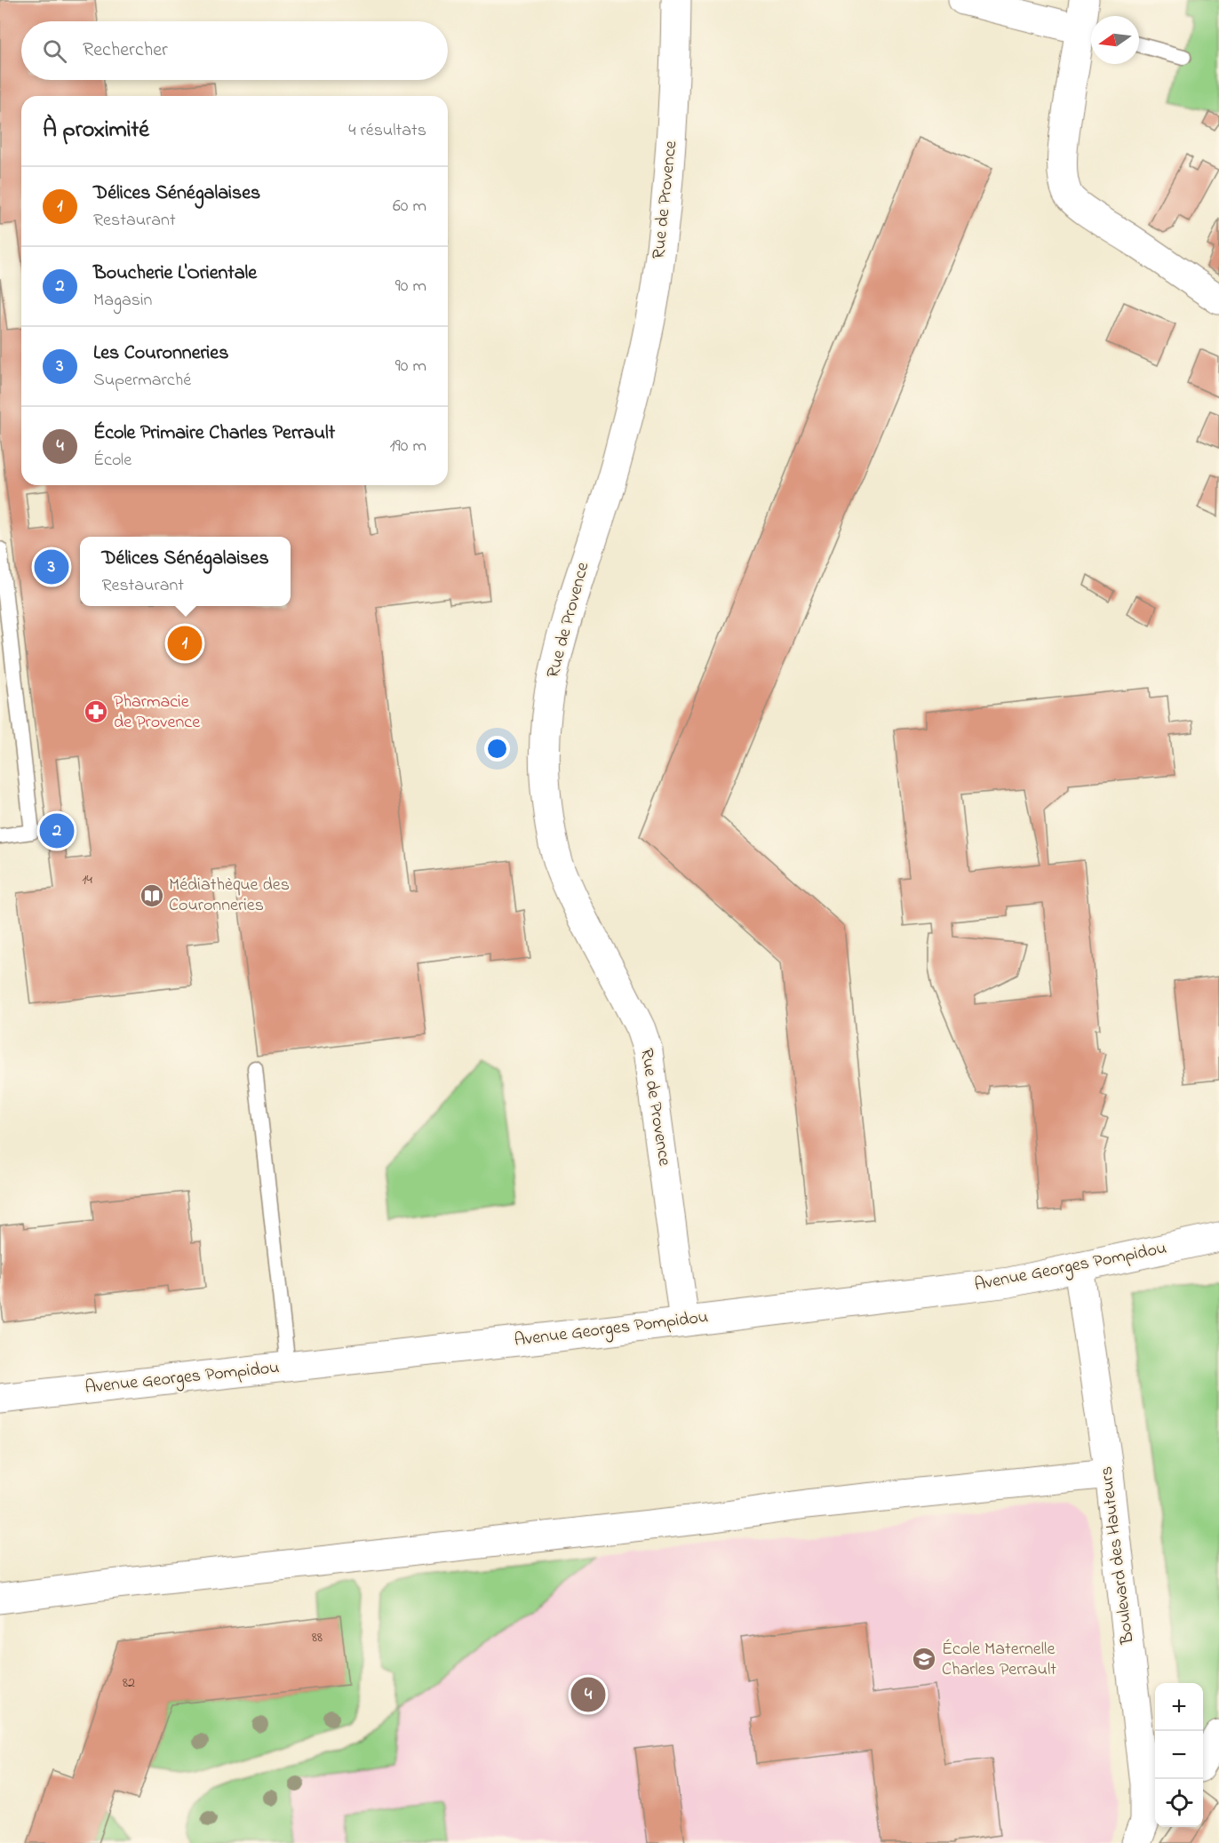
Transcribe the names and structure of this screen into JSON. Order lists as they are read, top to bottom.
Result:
{
  "streets": {
    "street": ["Rue de Provence", "Avenue Georges Pompidou", "Boulevard des Hauteurs"]
  },
  "crossings": [
    ["Rue de Provence", "Avenue Georges Pompidou"],
    ["Avenue Georges Pompidou", "Boulevard des Hauteurs"]
  ],
  "places": {
    "pharmacy": ["Pharmacie de Provence"],
    "library": ["Médiathèque des Couronneries"],
    "school or university": ["École Maternelle Charles Perrault"]
  },
  "house_numbers": ["14", "88", "82"],
  "north": "left",
  "page": {
    "search": "Rechercher",
    "heading": ["À proximité", "4 résultats"],
    "list": [
      {
        "mark": "1",
        "name": "Délices Sénégalaises",
        "note": "Restaurant",
        "value": "60 m"
      },
      {
        "mark": "2",
        "name": "Boucherie L'Orientale",
        "note": "Magasin",
        "value": "90 m"
      },
      {
        "mark": "3",
        "name": "Les Couronneries",
        "note": "Supermarché",
        "value": "90 m"
      },
      {
        "mark": "4",
        "name": "École Primaire Charles Perrault",
        "note": "École",
        "value": "190 m"
      }
    ],
    "popup": ["Délices Sénégalaises", "Restaurant"],
    "pins": [
      "3",
      "1",
      "2",
      "4"
    ],
    "map_buttons": ["+", "−"]
  }
}
